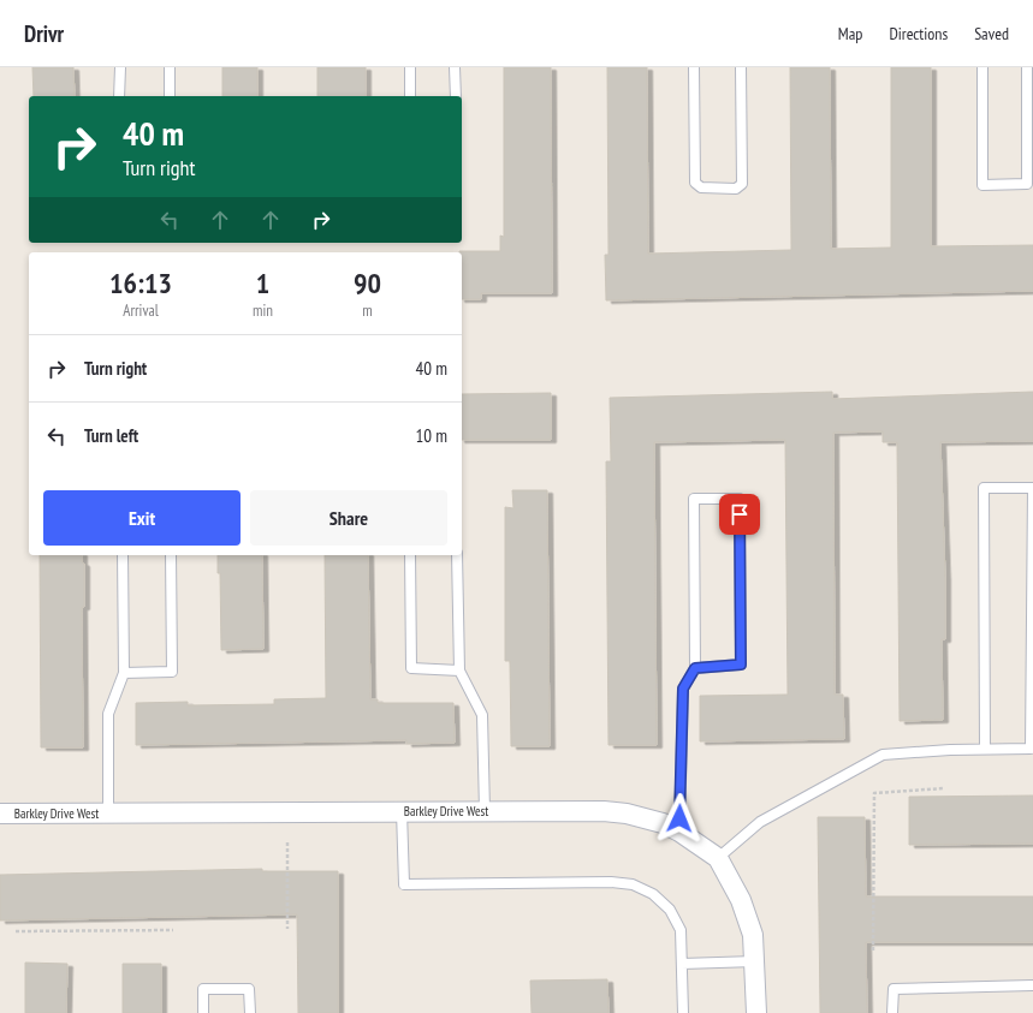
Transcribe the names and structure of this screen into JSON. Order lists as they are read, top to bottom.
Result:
{
  "streets": {
    "street": ["Barkley Drive West"]
  },
  "page": {
    "header": "Drivr",
    "nav": ["Map", "Directions", "Saved"],
    "turn": ["40 m", "Turn right"],
    "eta": [
      "16:13",
      "Arrival",
      "1",
      "min",
      "90",
      "m"
    ],
    "list": [
      {
        "name": "Turn right",
        "value": "40 m"
      },
      {
        "name": "Turn left",
        "value": "10 m"
      }
    ],
    "buttons": ["Exit", "Share"]
  }
}
